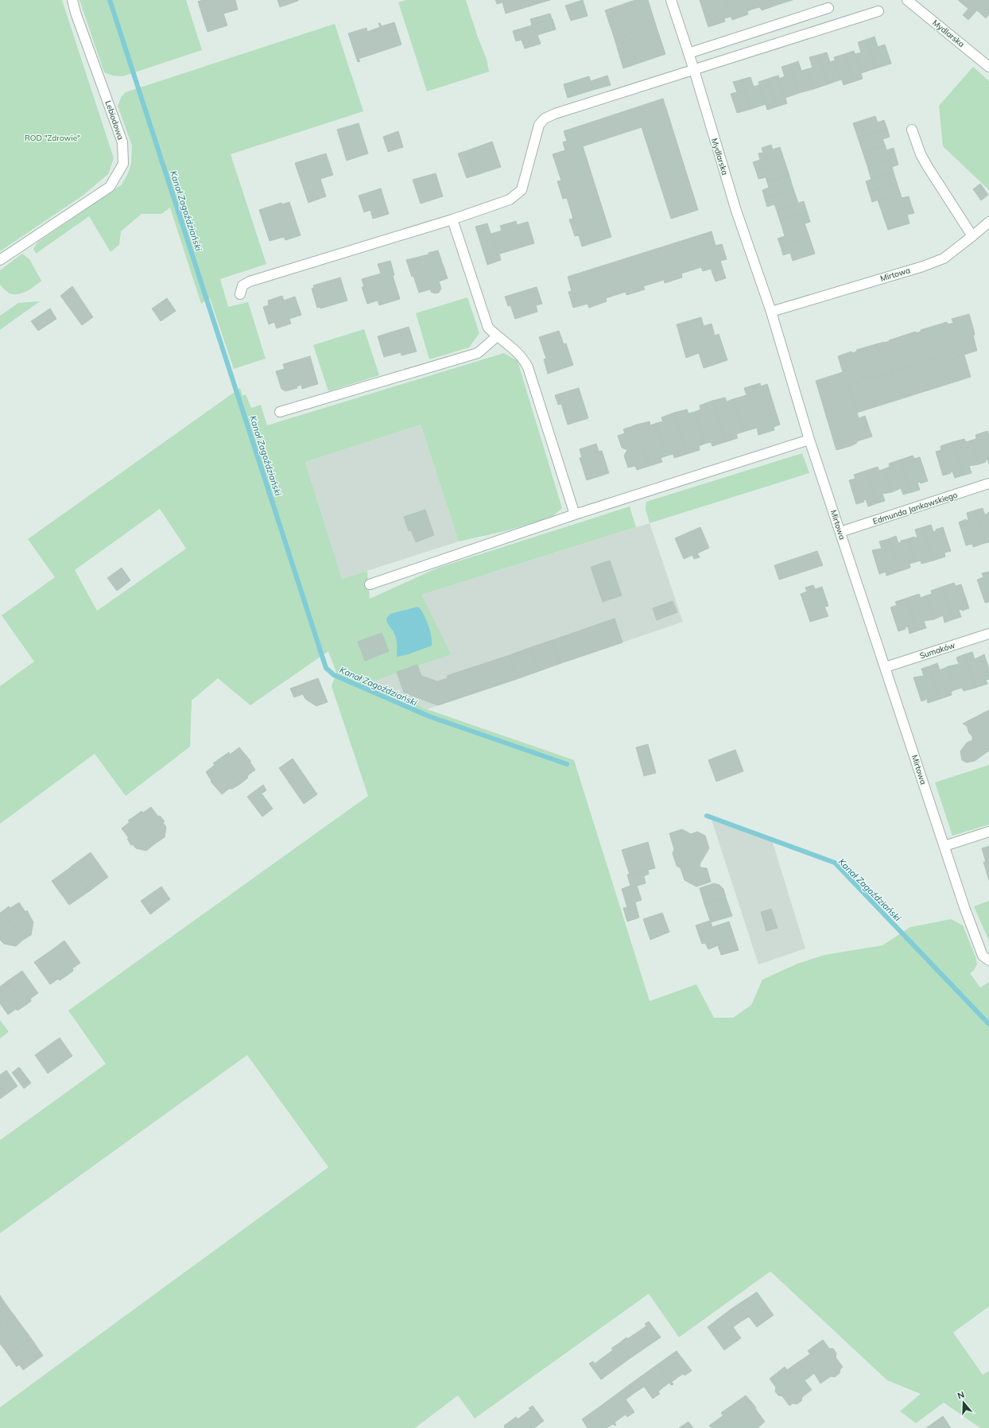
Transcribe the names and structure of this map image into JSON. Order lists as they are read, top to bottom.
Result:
{
  "streets": {
    "street": [
      "Mydlarska",
      "Lebiodowa",
      "Mirtowa",
      "Edmunda Jankowskiego",
      "Sumaków"
    ]
  },
  "crossings": [
    ["Mydlarska", "Mirtowa"],
    ["Mirtowa", "Edmunda Jankowskiego"],
    ["Mirtowa", "Sumaków"]
  ],
  "water": ["Kanał Zagoździański"],
  "parks": ["ROD \"Zdrowie\""],
  "north": "top"
}
